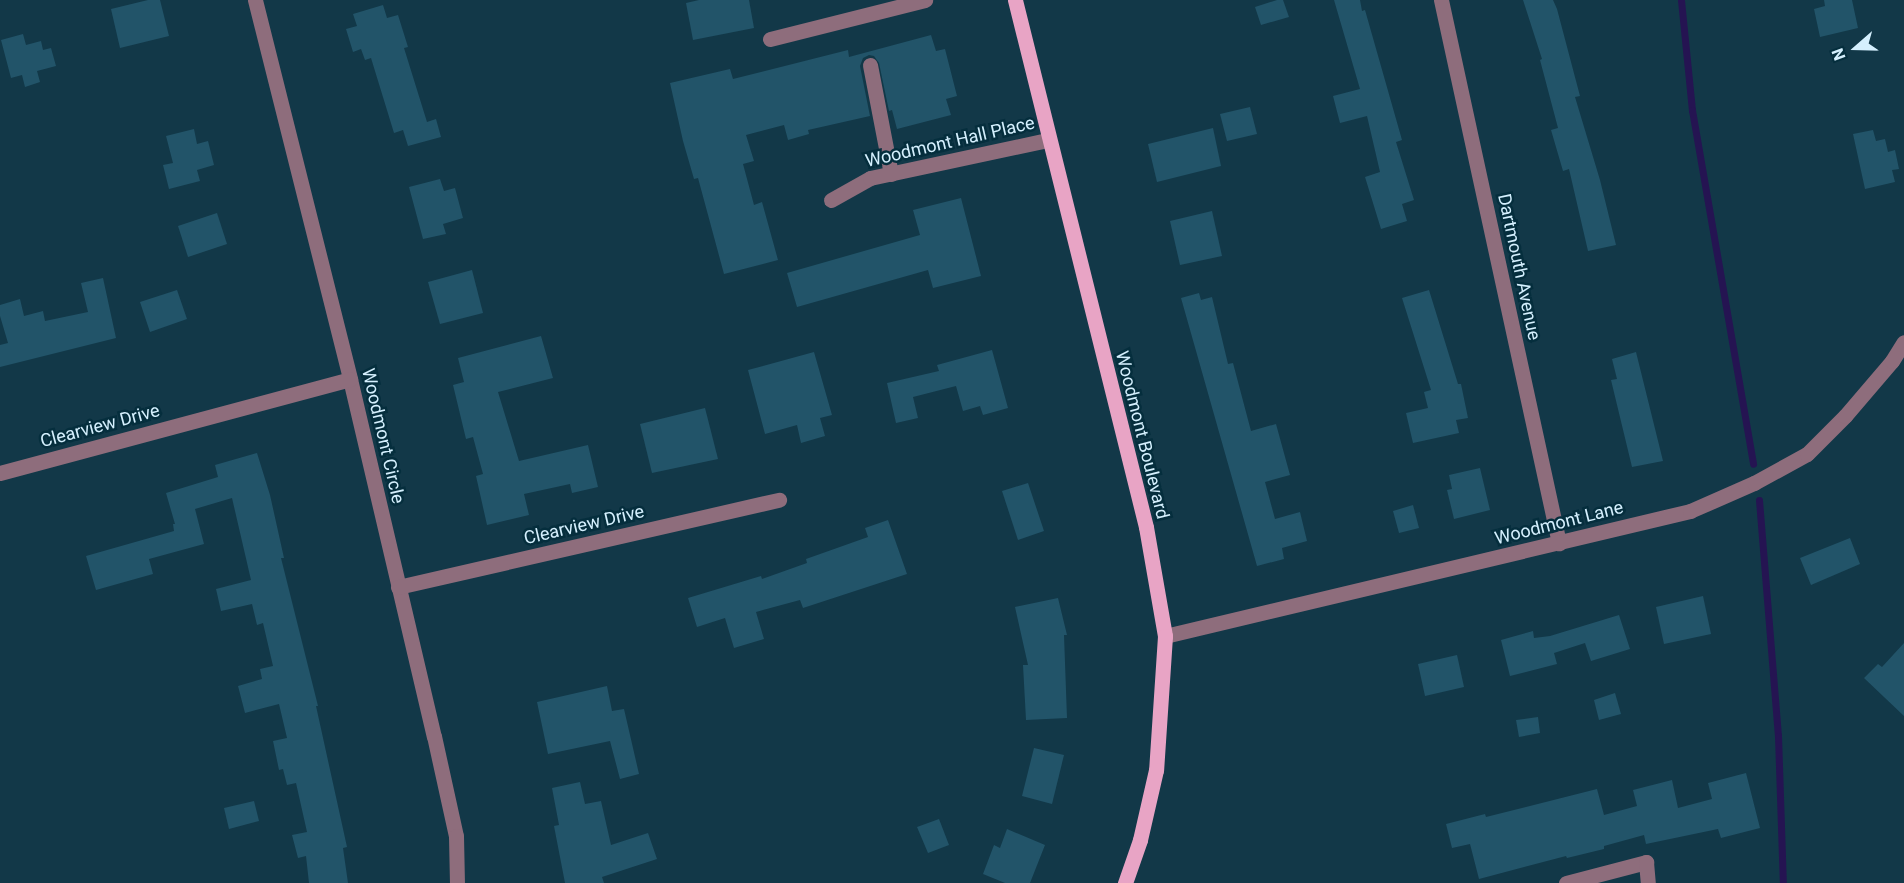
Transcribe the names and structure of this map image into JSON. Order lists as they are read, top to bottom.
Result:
{
  "streets": {
    "main road": ["Woodmont Boulevard"],
    "street": [
      "Woodmont Hall Place",
      "Dartmouth Avenue",
      "Clearview Drive",
      "Woodmont Circle",
      "Woodmont Lane"
    ]
  },
  "crossings": [
    ["Woodmont Hall Place", "Woodmont Boulevard"],
    ["Dartmouth Avenue", "Woodmont Lane"],
    ["Clearview Drive", "Woodmont Circle"],
    ["Woodmont Boulevard", "Woodmont Lane"]
  ],
  "north": "left"
}
